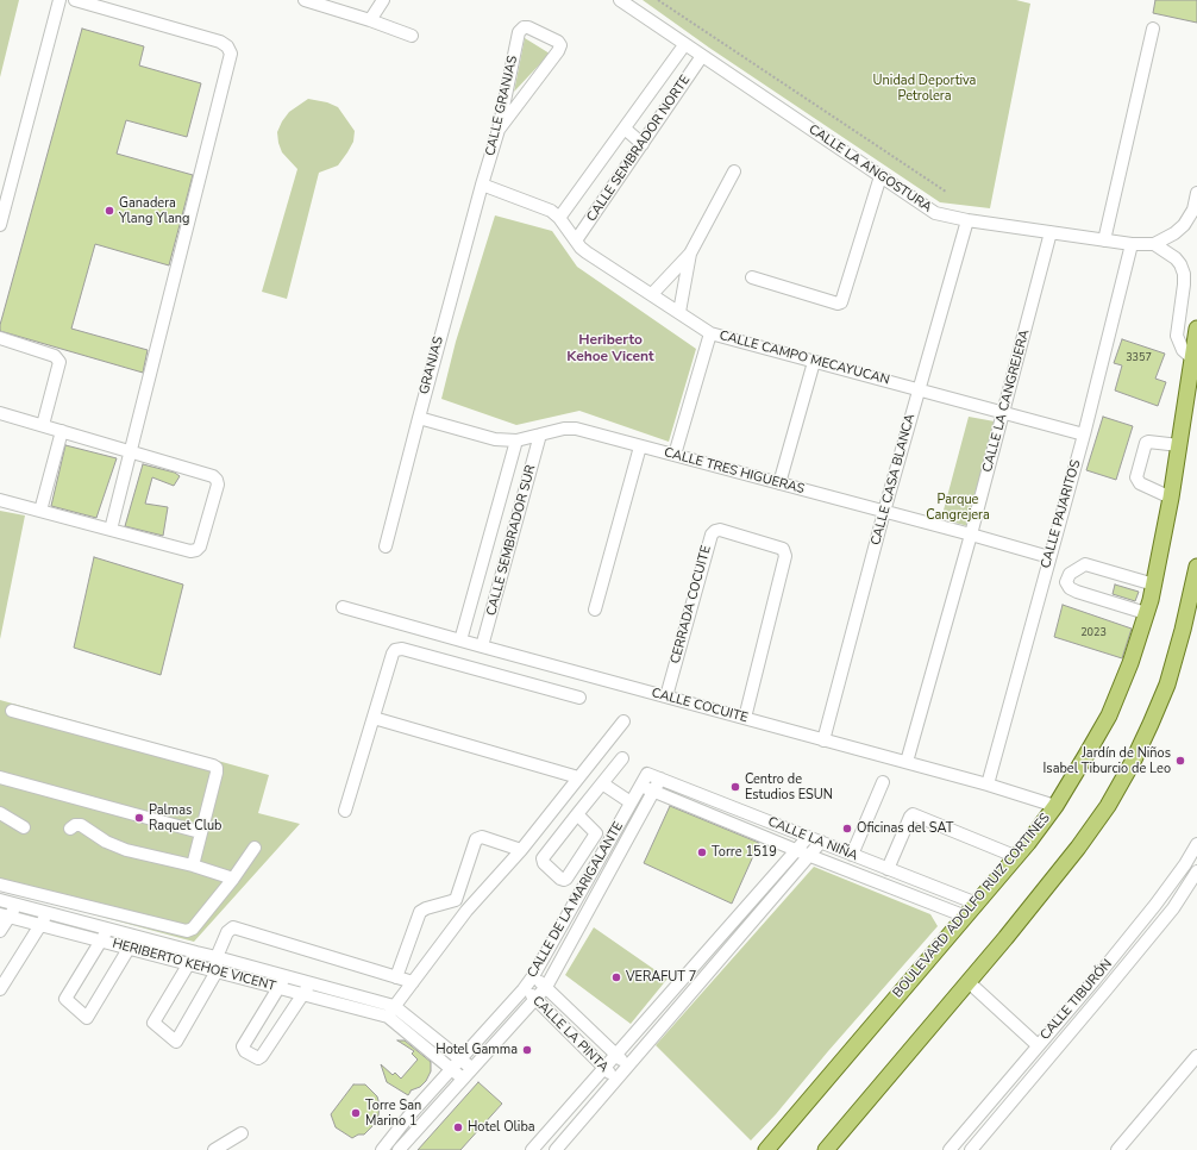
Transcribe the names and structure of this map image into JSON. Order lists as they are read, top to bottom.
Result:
{
  "streets": {
    "main road": ["BOULEVARD ADOLFO RUIZ CORTINES"],
    "street": [
      "CALLE GRANJAS",
      "CALLE SEMBRADOR NORTE",
      "CALLE LA ANGOSTURA",
      "CALLE CAMPO MECAYUCAN",
      "GRANJAS",
      "CALLE LA CANGREJERA",
      "CALLE TRES HIGUERAS",
      "CALLE CASA BLANCA",
      "CALLE PAJARITOS",
      "CALLE SEMBRADOR SUR",
      "CERRADA COCUITE",
      "CALLE COCUITE",
      "CALLE LA NIÑA",
      "CALLE DE LA MARIGALANTE",
      "HERIBERTO KEHOE VICENT",
      "CALLE TIBURÓN",
      "CALLE LA PINTA"
    ]
  },
  "crossings": [
    ["CALLE GRANJAS", "CALLE CAMPO MECAYUCAN"],
    ["CALLE GRANJAS", "GRANJAS"],
    ["CALLE SEMBRADOR NORTE", "CALLE LA ANGOSTURA"],
    ["CALLE SEMBRADOR NORTE", "CALLE CAMPO MECAYUCAN"],
    ["CALLE LA ANGOSTURA", "CALLE LA CANGREJERA"],
    ["CALLE LA ANGOSTURA", "CALLE CASA BLANCA"],
    ["CALLE LA ANGOSTURA", "CALLE PAJARITOS"],
    ["CALLE CAMPO MECAYUCAN", "GRANJAS"],
    ["CALLE CAMPO MECAYUCAN", "CALLE LA CANGREJERA"],
    ["CALLE CAMPO MECAYUCAN", "CALLE CASA BLANCA"],
    ["CALLE CAMPO MECAYUCAN", "CALLE PAJARITOS"],
    ["GRANJAS", "CALLE TRES HIGUERAS"],
    ["CALLE LA CANGREJERA", "CALLE TRES HIGUERAS"],
    ["CALLE LA CANGREJERA", "CALLE COCUITE"],
    ["CALLE TRES HIGUERAS", "CALLE CASA BLANCA"],
    ["CALLE TRES HIGUERAS", "CALLE PAJARITOS"],
    ["CALLE TRES HIGUERAS", "CALLE SEMBRADOR SUR"],
    ["CALLE CASA BLANCA", "CALLE COCUITE"],
    ["CALLE PAJARITOS", "CALLE COCUITE"],
    ["CALLE SEMBRADOR SUR", "CALLE COCUITE"],
    ["CERRADA COCUITE", "CALLE COCUITE"],
    ["CALLE COCUITE", "BOULEVARD ADOLFO RUIZ CORTINES"],
    ["CALLE LA NIÑA", "CALLE DE LA MARIGALANTE"],
    ["CALLE LA NIÑA", "BOULEVARD ADOLFO RUIZ CORTINES"],
    ["CALLE DE LA MARIGALANTE", "CALLE LA PINTA"]
  ],
  "districts": ["Heriberto Kehoe Vicent"],
  "parks": ["Unidad Deportiva Petrolera", "Parque Cangrejera"],
  "places": [
    "Ganadera Ylang Ylang",
    "Jardín de Niños Isabel Tiburcio de Leo",
    "Centro de Estudios ESUN",
    "Palmas Raquet Club",
    "Oficinas del SAT",
    "Torre 1519",
    "VERAFUT 7",
    "Hotel Gamma",
    "Torre San Marino 1",
    "Hotel Oliba"
  ],
  "house_numbers": ["3357", "2023"]
}
